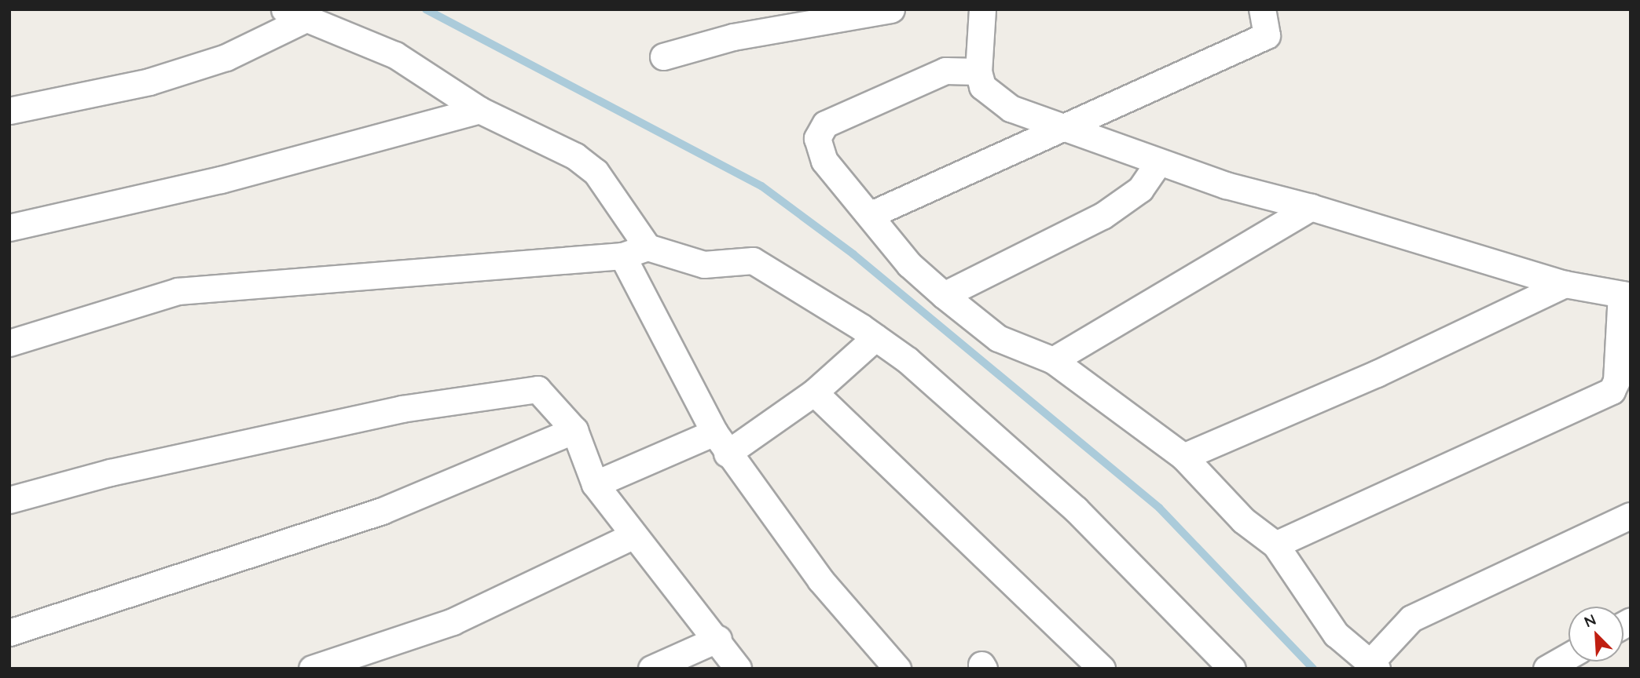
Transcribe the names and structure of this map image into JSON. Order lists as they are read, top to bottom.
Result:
{
  "north": "top left"
}
